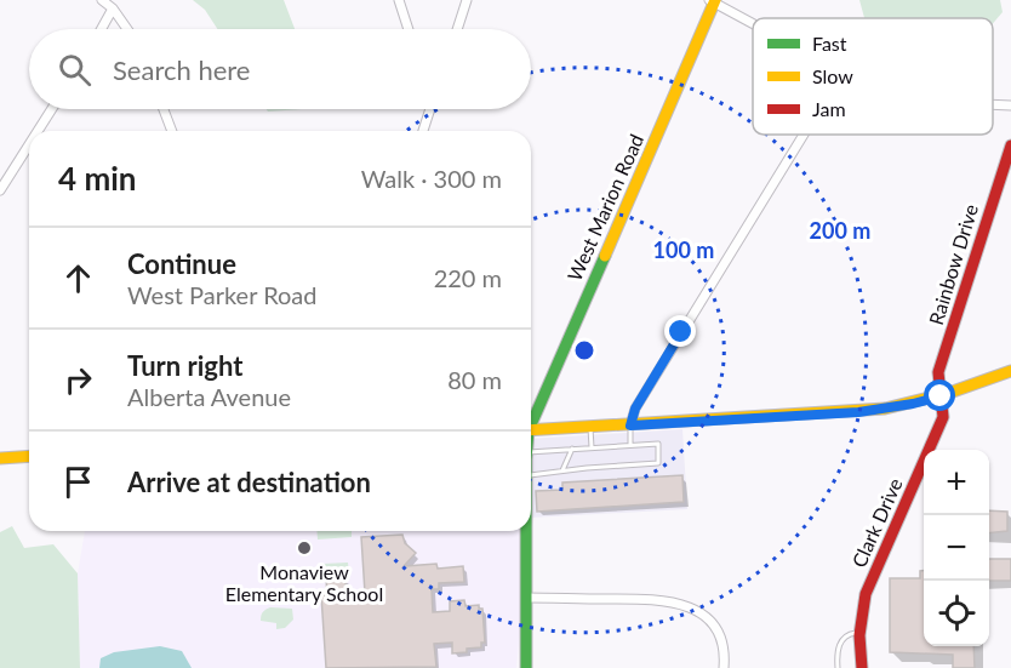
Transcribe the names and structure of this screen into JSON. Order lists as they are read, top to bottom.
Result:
{
  "streets": {
    "street": ["West Marion Road", "Rainbow Drive", "Clark Drive"]
  },
  "crossings": [
    ["Rainbow Drive", "Clark Drive"]
  ],
  "places": ["Monaview Elementary School"],
  "legend": ["Fast", "Slow", "Jam"],
  "page": {
    "search": "Search here",
    "heading": ["4 min", "Walk · 300 m"],
    "list": [
      ["Continue", "West Parker Road", "220 m"],
      ["Turn right", "Alberta Avenue", "80 m"],
      "Arrive at destination"
    ],
    "map_buttons": ["+", "−"]
  },
  "rings": ["200 m", "100 m"]
}
